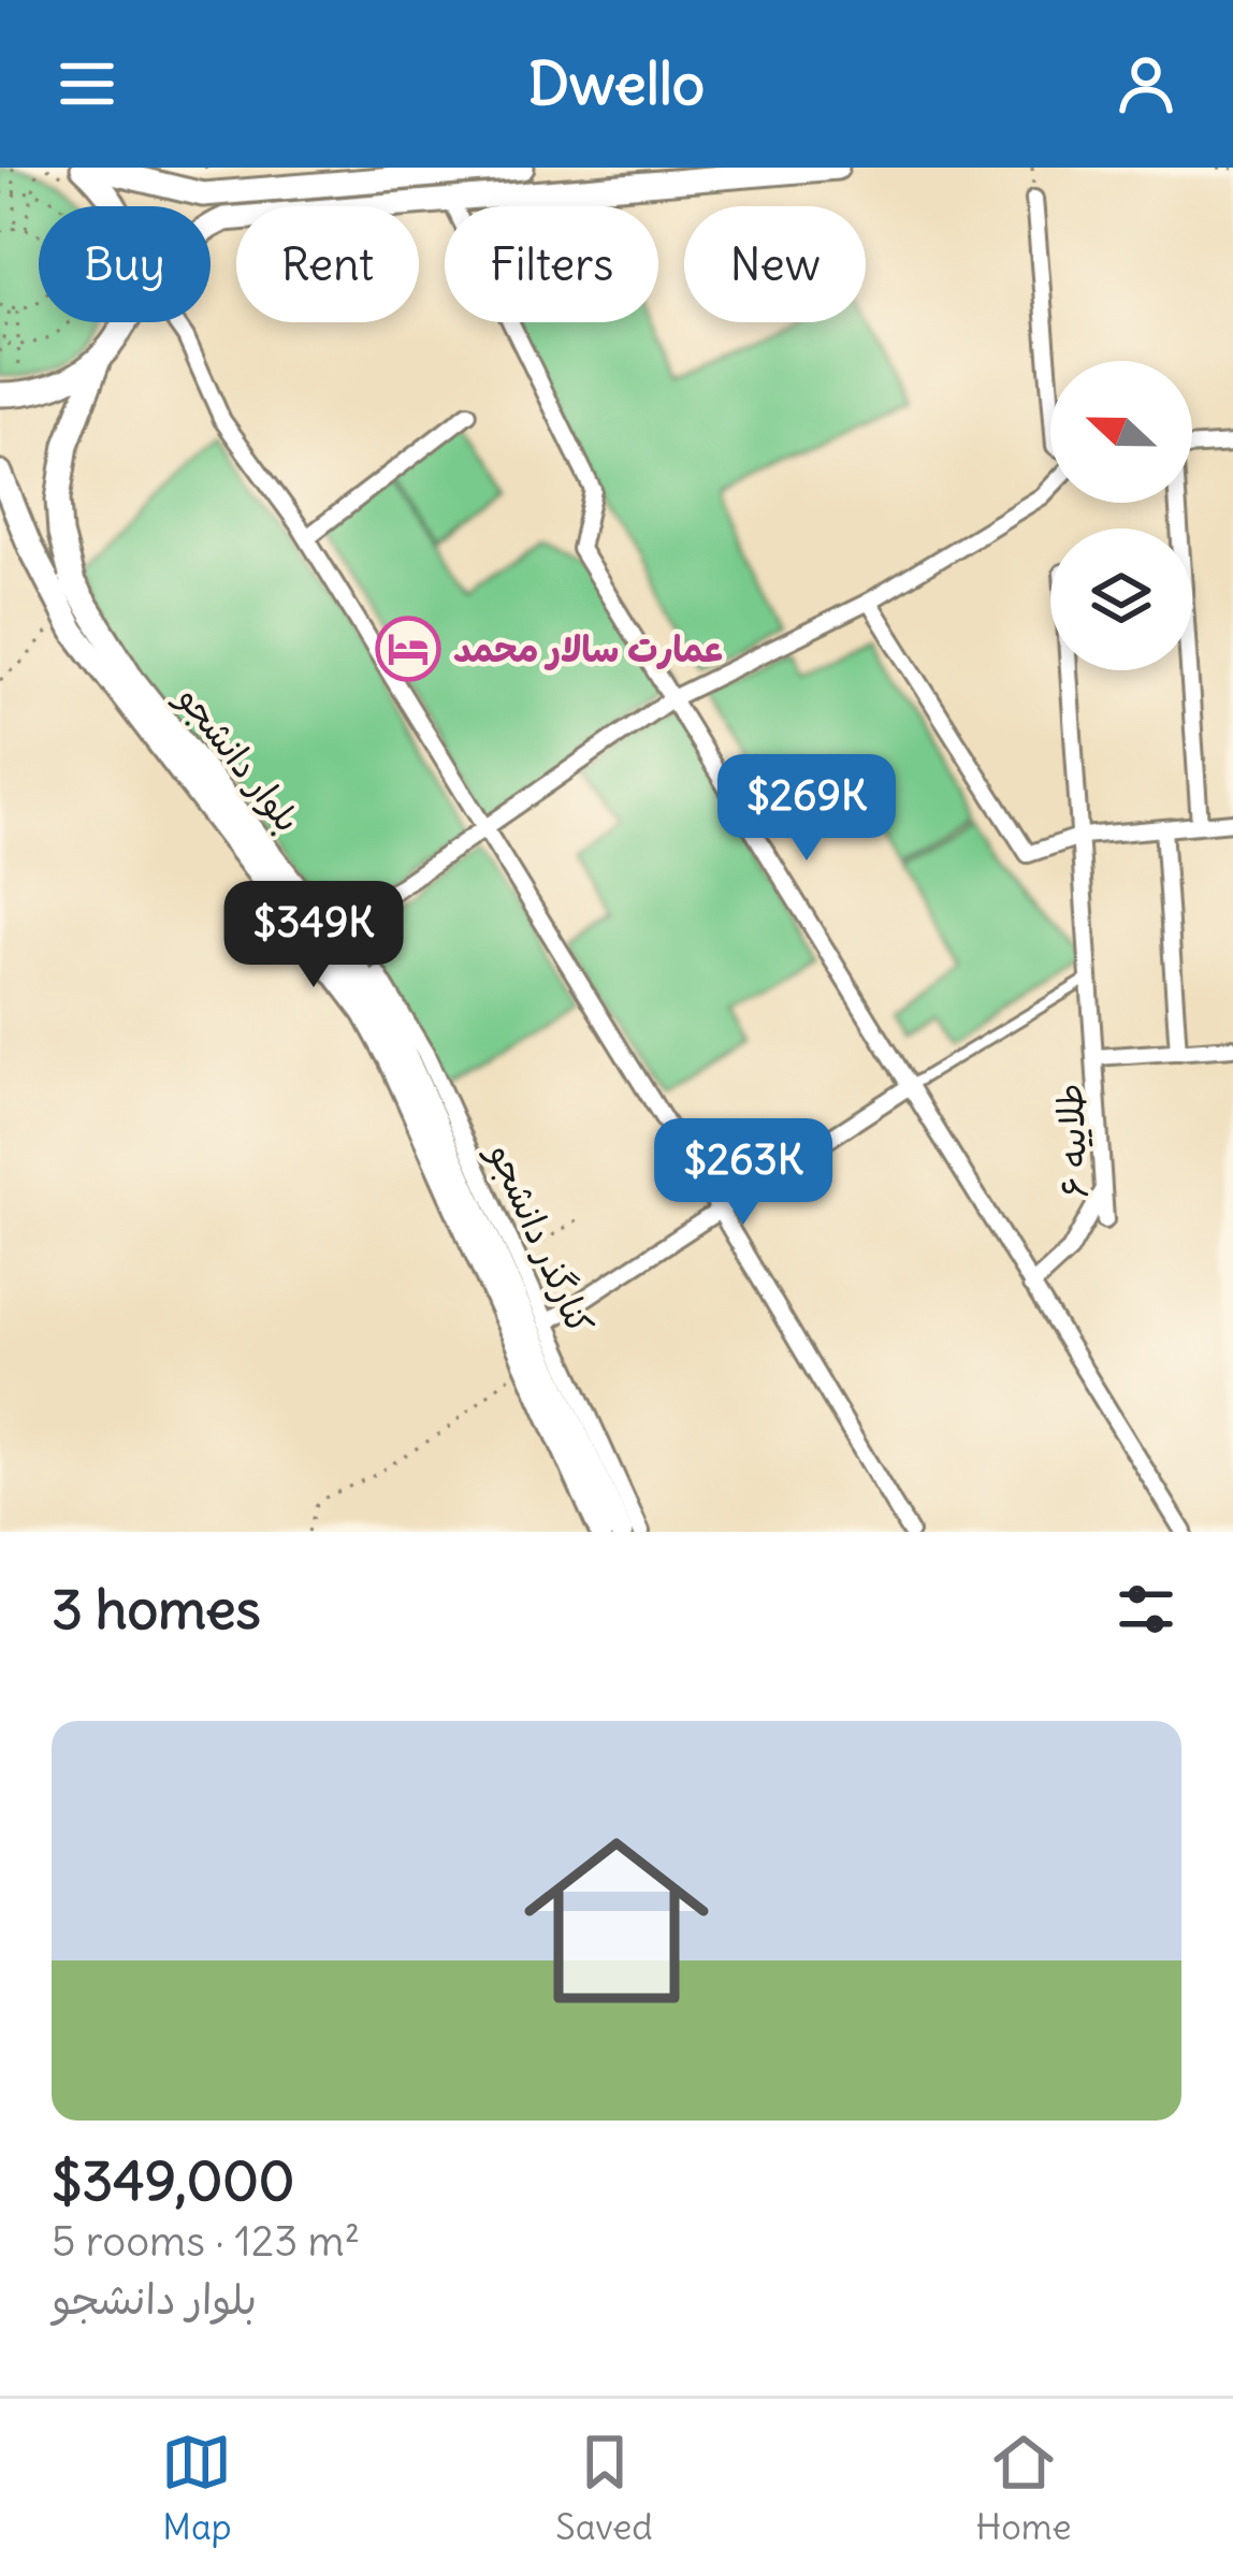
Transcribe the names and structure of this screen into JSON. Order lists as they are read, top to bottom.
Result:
{
  "streets": {
    "main road": ["بلوار دانشجو"],
    "street": ["طلاییه ۶", "کنارگذر دانشجو"]
  },
  "places": {
    "hotel": ["عمارت سالار محمد"]
  },
  "north": "left",
  "page": {
    "header": "Dwello",
    "chip": [
      "Buy",
      "Rent",
      "Filters",
      "New"
    ],
    "price": ["$269K", "$349K", "$263K"],
    "heading": "3 homes",
    "list": [
      {
        "name": "$349,000",
        "note": "5 rooms · 123 m² · بلوار دانشجو"
      }
    ],
    "tabs": ["Map", "Saved", "Home"]
  }
}
